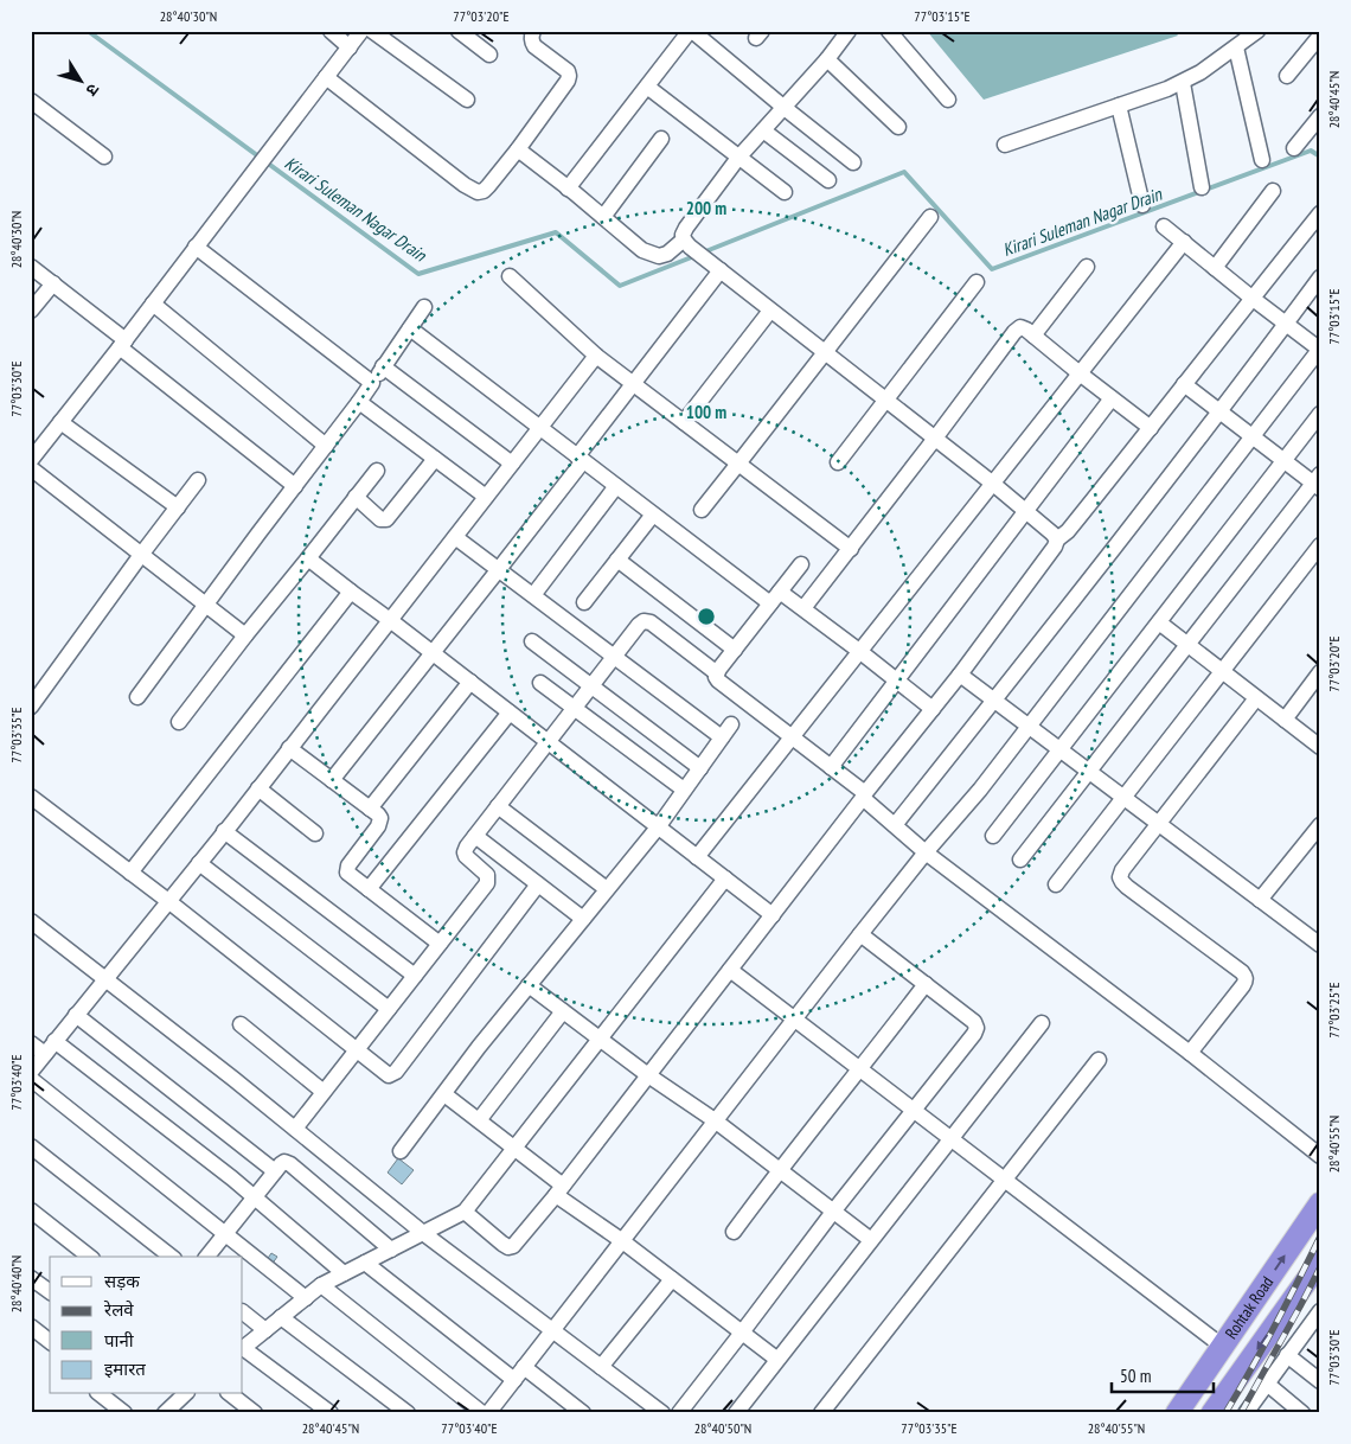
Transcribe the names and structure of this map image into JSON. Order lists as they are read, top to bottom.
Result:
{
  "streets": {
    "highway": ["Rohtak Road"]
  },
  "water": ["Kirari Suleman Nagar Drain"],
  "legend": [
    "सड़क",
    "रेलवे",
    "पानी",
    "इमारत"
  ],
  "scale_bar": "50 m",
  "north": "bottom right",
  "coordinates": [
    "28°40'30\"N",
    "77°03'20\"E",
    "77°03'15\"E",
    "28°40'45\"N",
    "77°03'30\"E",
    "77°03'35\"E",
    "77°03'25\"E",
    "77°03'40\"E",
    "28°40'55\"N",
    "28°40'40\"N",
    "28°40'50\"N"
  ],
  "rings": ["200 m", "100 m"]
}
